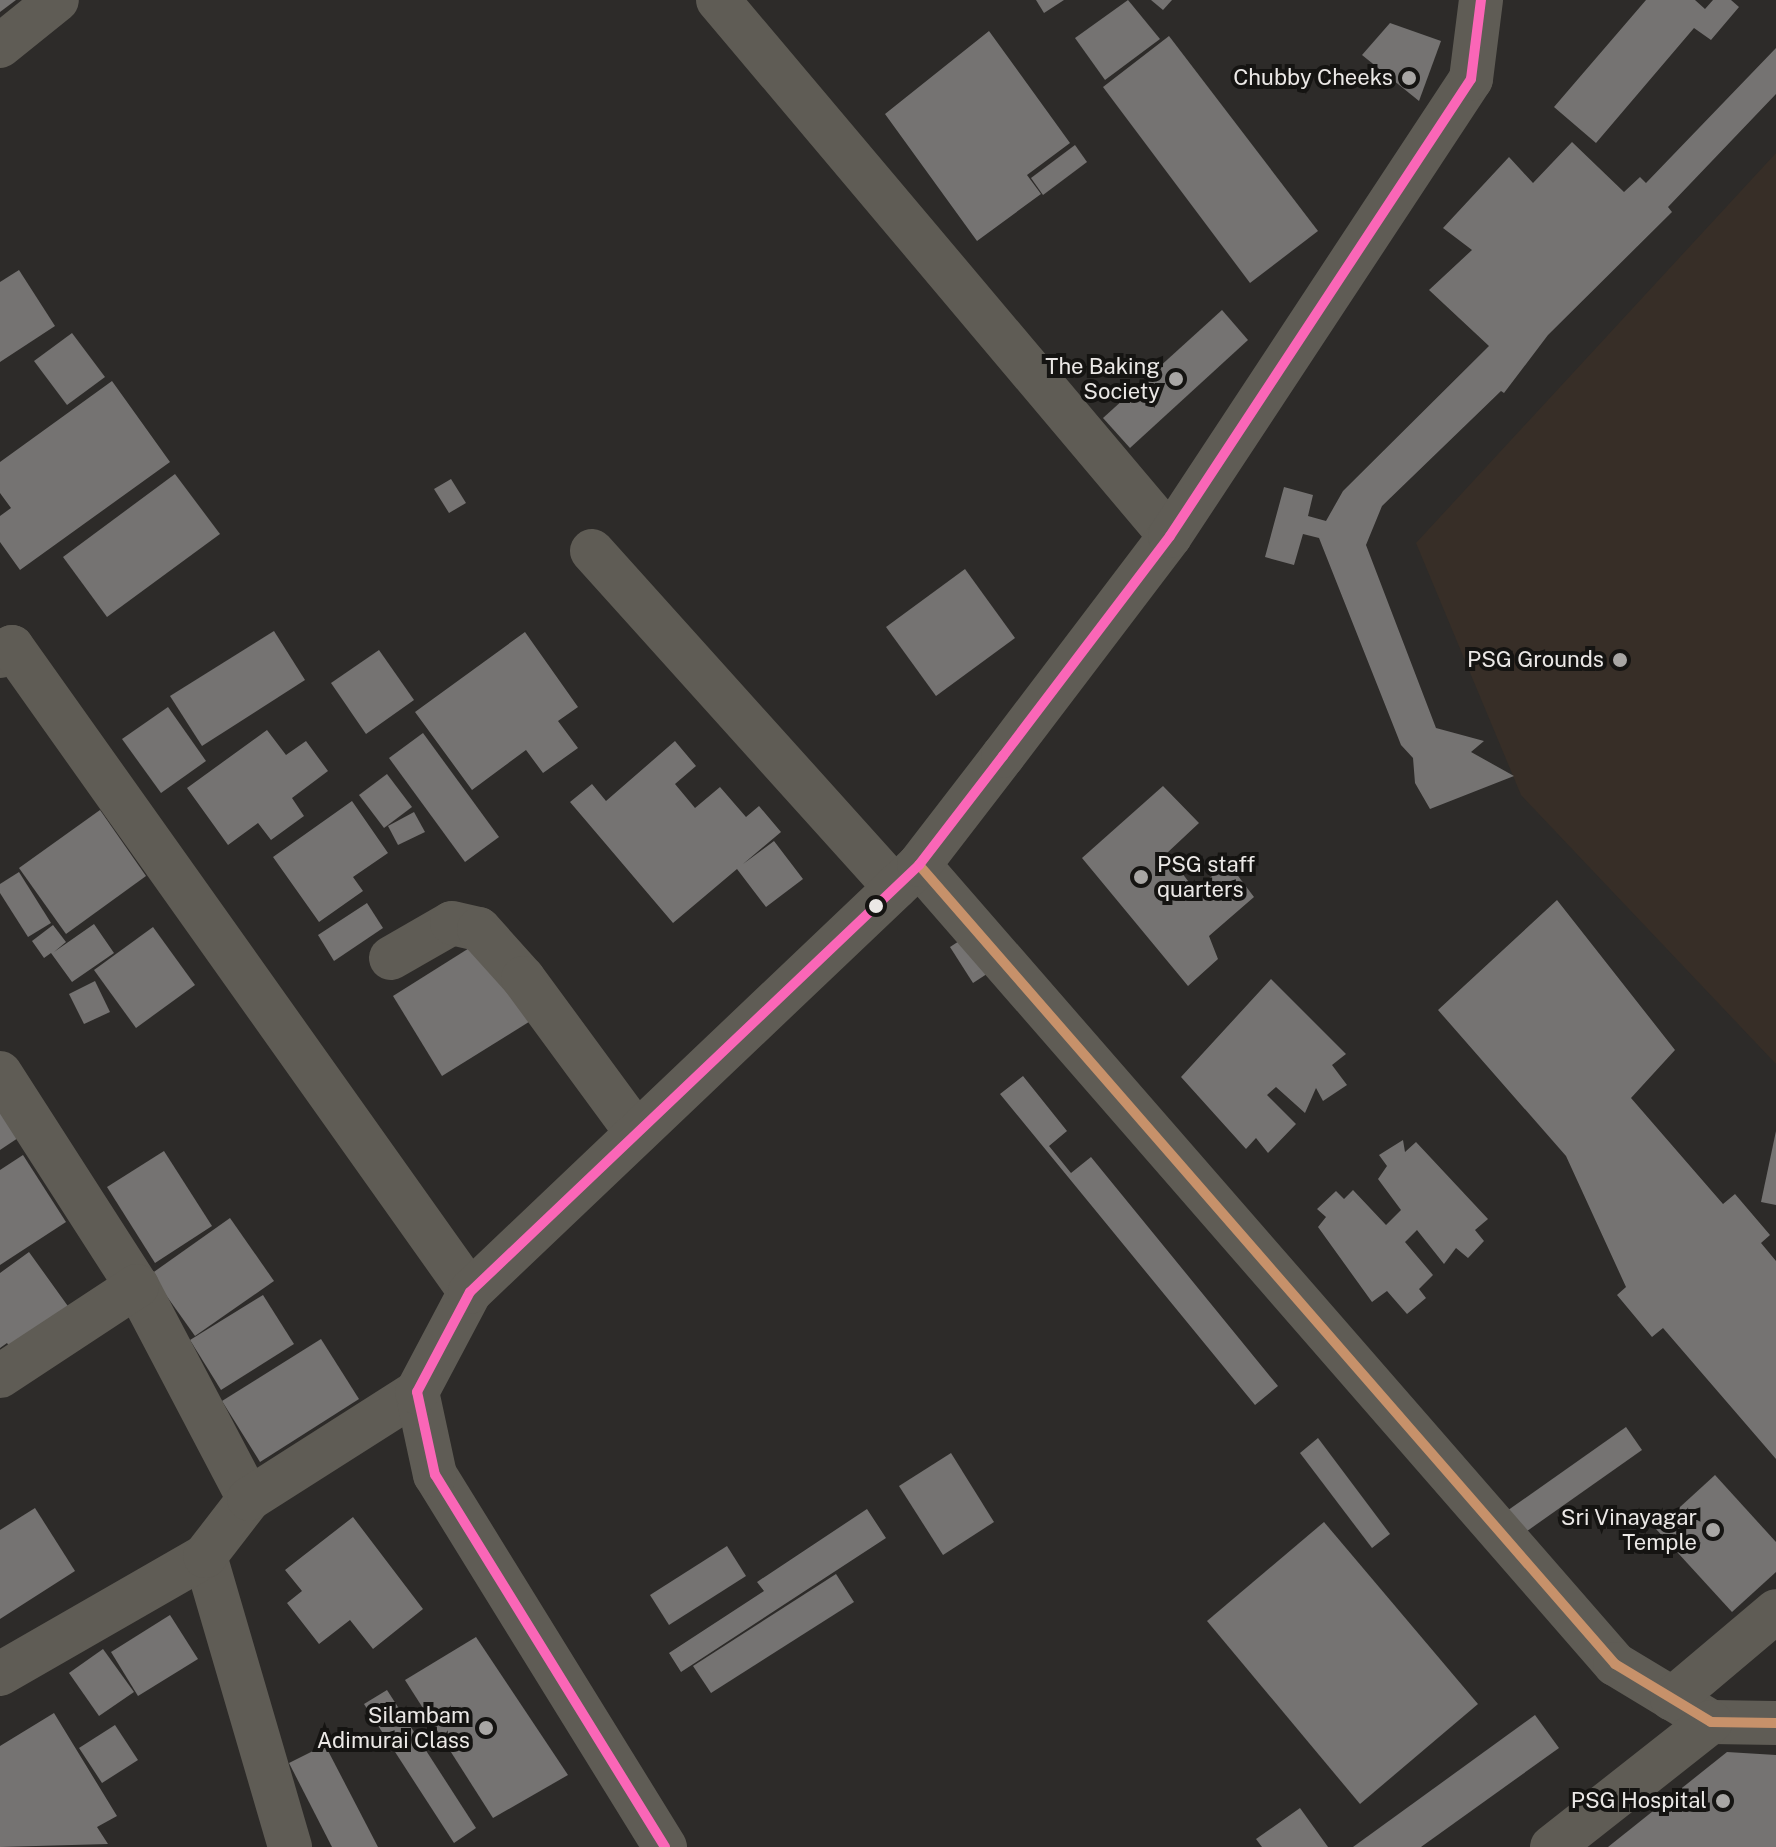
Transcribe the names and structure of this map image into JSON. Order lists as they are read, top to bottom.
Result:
{
  "places": [
    "Chubby Cheeks",
    "The Baking Society",
    "PSG Grounds",
    "PSG staff quarters",
    "Sri Vinayagar Temple",
    "Silambam Adimurai Class",
    "PSG Hospital"
  ]
}
